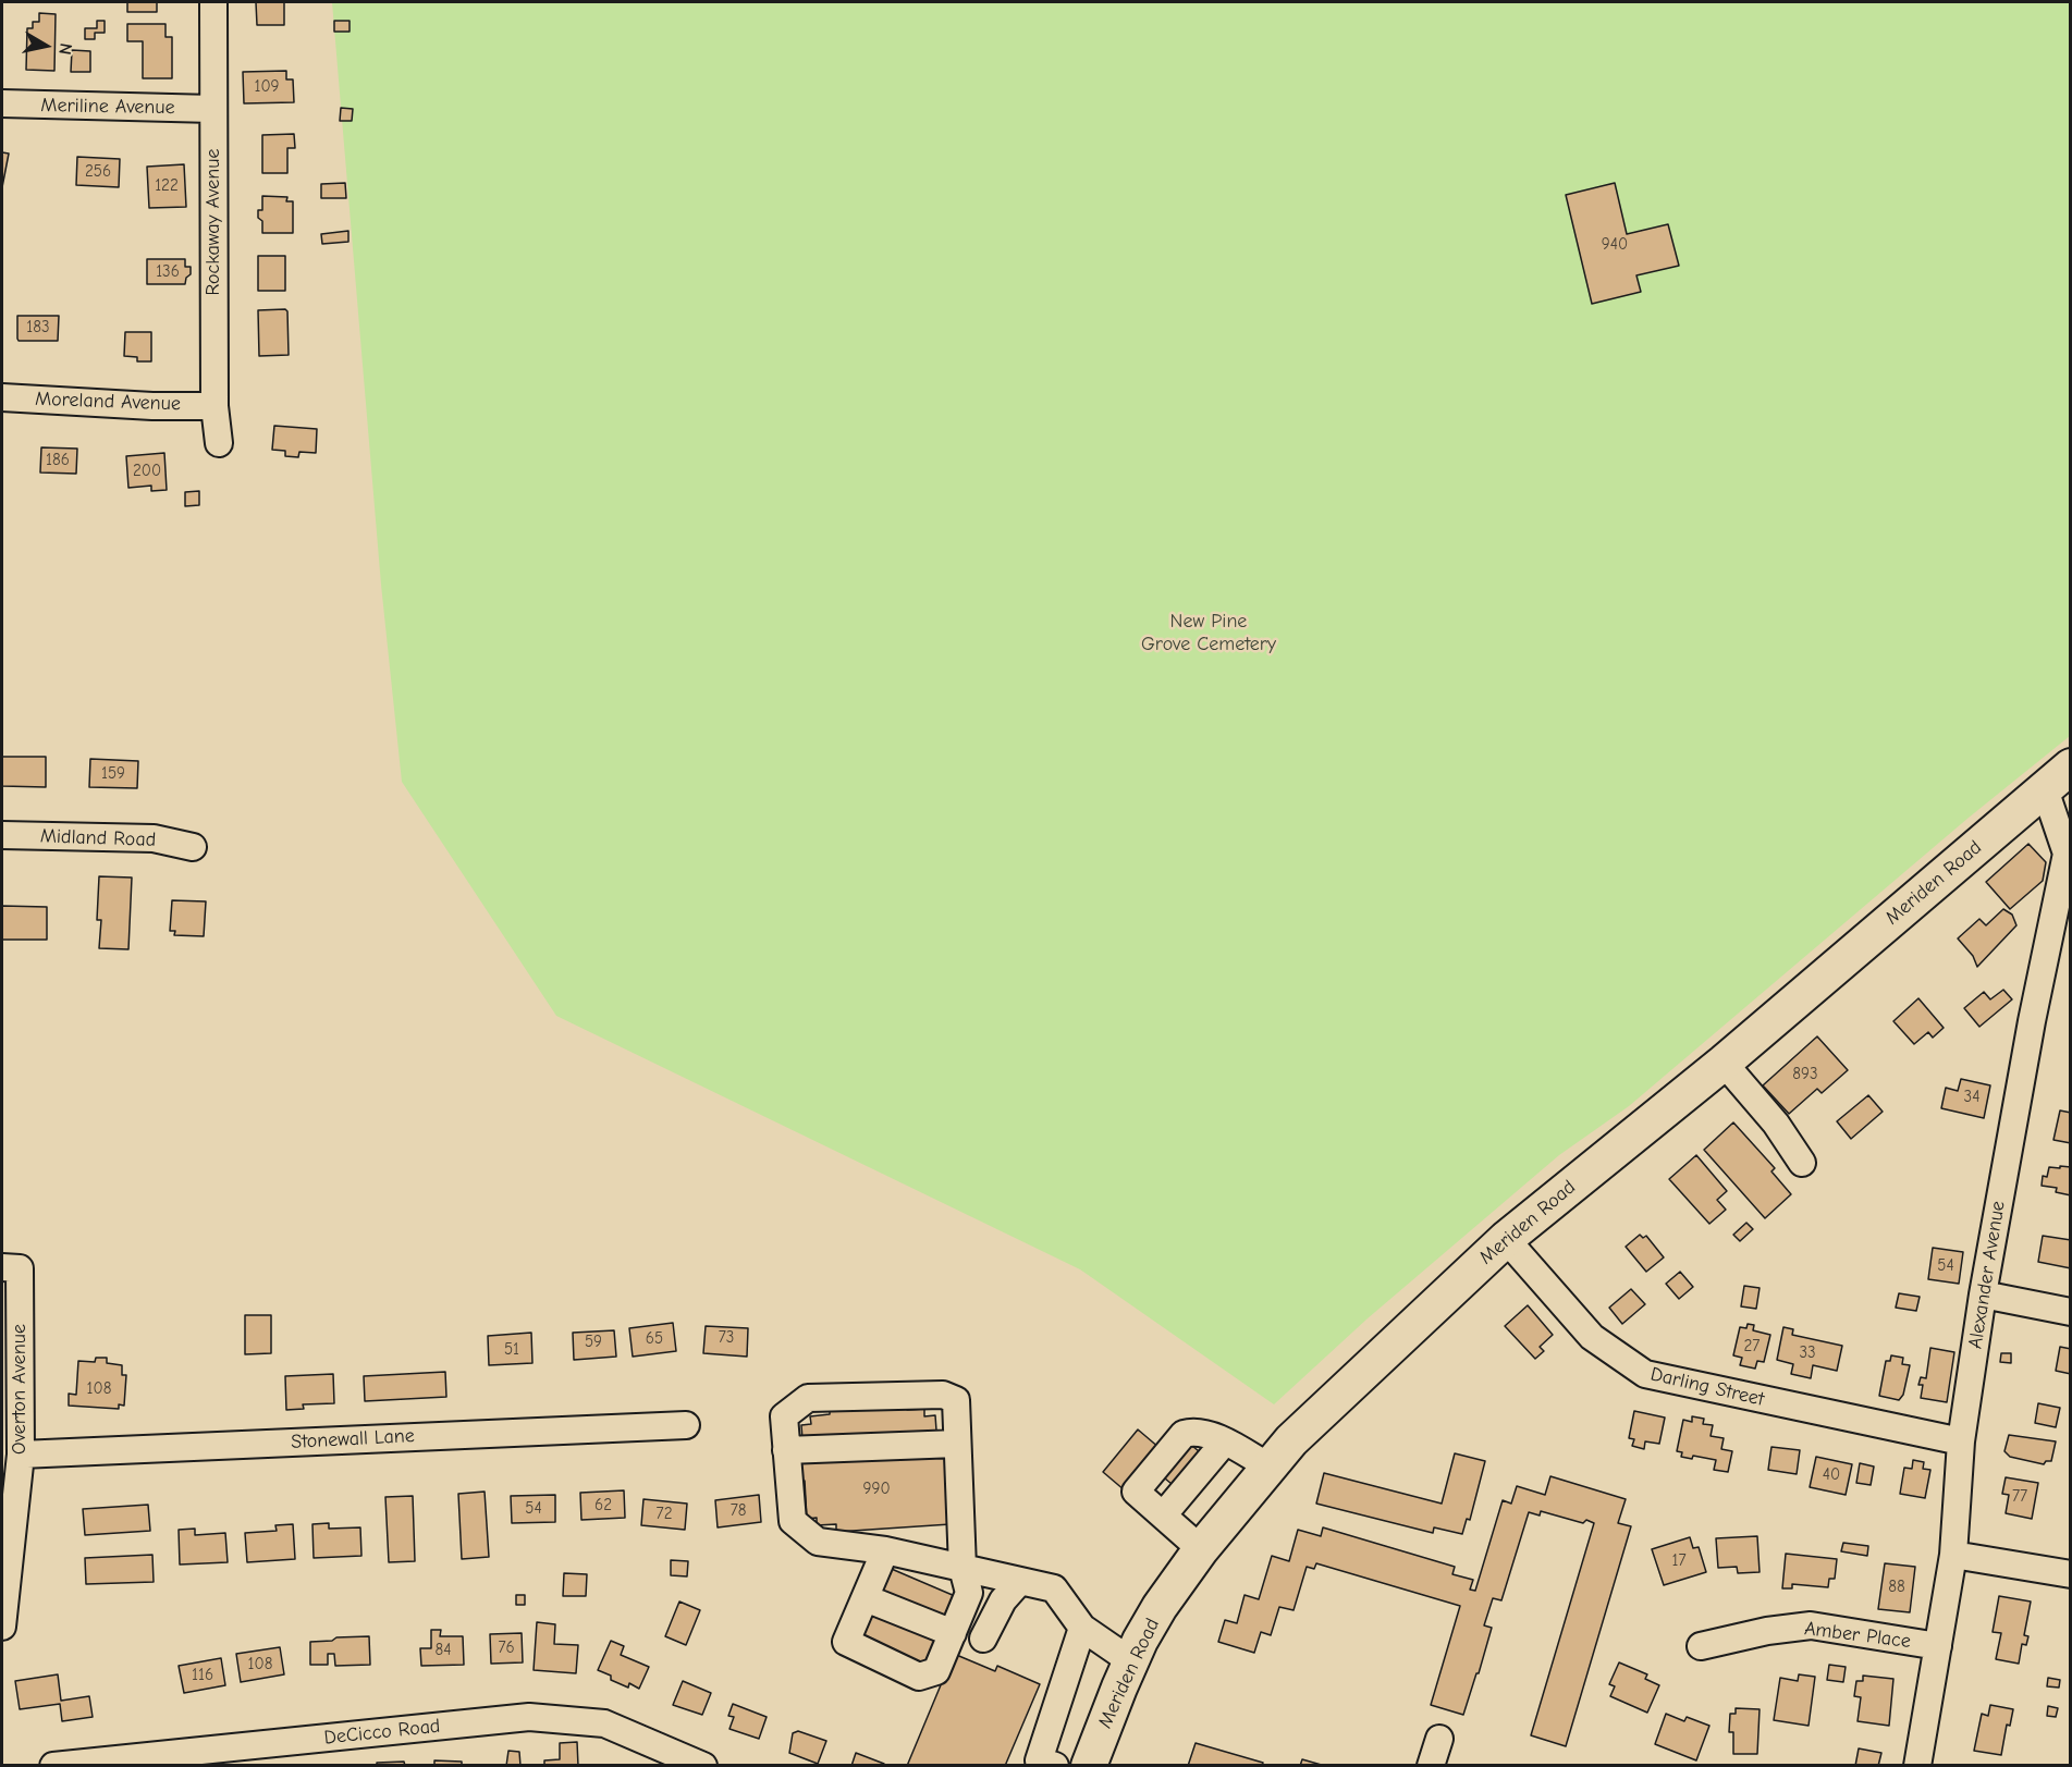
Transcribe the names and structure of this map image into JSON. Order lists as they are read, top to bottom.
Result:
{
  "streets": {
    "main road": ["Meriden Road"],
    "street": [
      "Meriline Avenue",
      "Rockaway Avenue",
      "Moreland Avenue",
      "Midland Road",
      "Alexander Avenue",
      "Darling Street",
      "Overton Avenue",
      "Stonewall Lane",
      "Amber Place",
      "DeCicco Road"
    ]
  },
  "crossings": [
    ["Meriline Avenue", "Rockaway Avenue"],
    ["Rockaway Avenue", "Moreland Avenue"],
    ["Meriden Road", "Alexander Avenue"],
    ["Meriden Road", "Darling Street"],
    ["Alexander Avenue", "Darling Street"],
    ["Alexander Avenue", "Amber Place"],
    ["Overton Avenue", "Stonewall Lane"]
  ],
  "parks": ["New Pine Grove Cemetery"],
  "house_numbers": [
    "109",
    "256",
    "122",
    "940",
    "136",
    "183",
    "186",
    "200",
    "159",
    "893",
    "34",
    "54",
    "73",
    "65",
    "59",
    "27",
    "51",
    "33",
    "108",
    "40",
    "990",
    "77",
    "62",
    "54",
    "78",
    "72",
    "17",
    "88",
    "76",
    "84",
    "108",
    "116"
  ],
  "north": "right"
}
